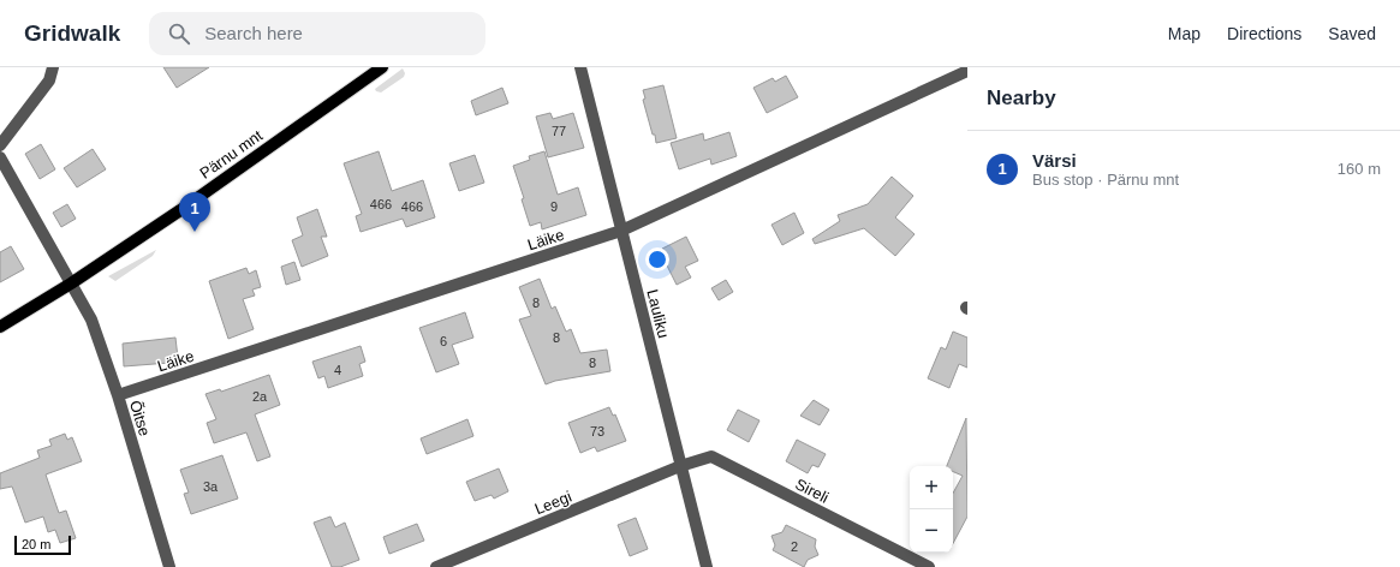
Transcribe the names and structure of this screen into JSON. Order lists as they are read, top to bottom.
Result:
{
  "streets": {
    "main road": ["Pärnu mnt"],
    "street": [
      "Läike",
      "Lauliku",
      "Õitse",
      "Sireli",
      "Leegi"
    ]
  },
  "crossings": [
    ["Pärnu mnt", "Õitse"],
    ["Läike", "Lauliku"],
    ["Läike", "Õitse"],
    ["Lauliku", "Sireli"],
    ["Lauliku", "Leegi"],
    ["Sireli", "Leegi"]
  ],
  "house_numbers": [
    "77",
    "466",
    "466",
    "9",
    "8",
    "8",
    "6",
    "8",
    "4",
    "2a",
    "73",
    "3a",
    "2"
  ],
  "scale_bar": "20 m",
  "page": {
    "header": "Gridwalk",
    "search": "Search here",
    "nav": ["Map", "Directions", "Saved"],
    "heading": "Nearby",
    "list": [
      {
        "mark": "1",
        "name": "Värsi",
        "note": "Bus stop · Pärnu mnt",
        "value": "160 m"
      }
    ],
    "pins": "1",
    "map_buttons": ["+", "−"],
    "scale": "20 m"
  }
}
